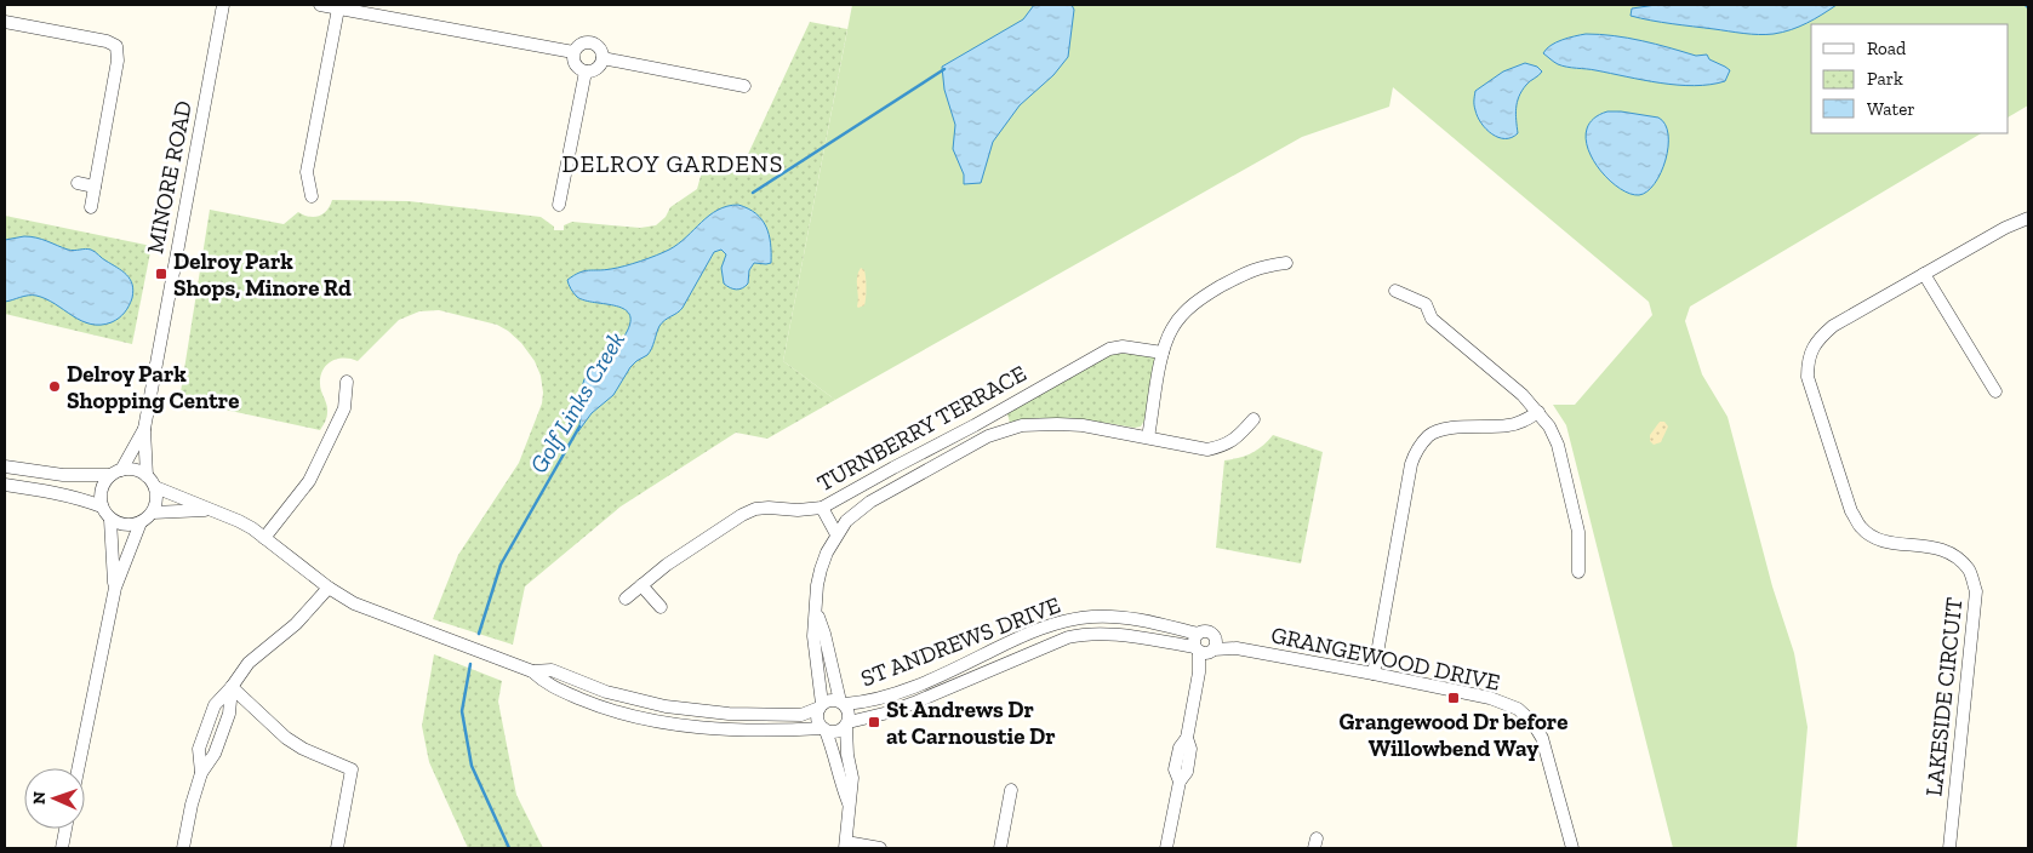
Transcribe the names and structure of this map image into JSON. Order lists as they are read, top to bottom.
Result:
{
  "streets": {
    "street": [
      "MINORE ROAD",
      "TURNBERRY TERRACE",
      "ST ANDREWS DRIVE",
      "GRANGEWOOD DRIVE",
      "LAKESIDE CIRCUIT"
    ]
  },
  "crossings": [
    ["ST ANDREWS DRIVE", "GRANGEWOOD DRIVE"]
  ],
  "districts": ["DELROY GARDENS"],
  "water": ["Golf Links Creek"],
  "places": {
    "transit": ["Delroy Park Shops, Minore Rd", "Grangewood Dr before Willowbend Way", "St Andrews Dr at Carnoustie Dr"],
    "other": ["Delroy Park Shopping Centre"]
  },
  "legend": ["Road", "Park", "Water"],
  "north": "left"
}
